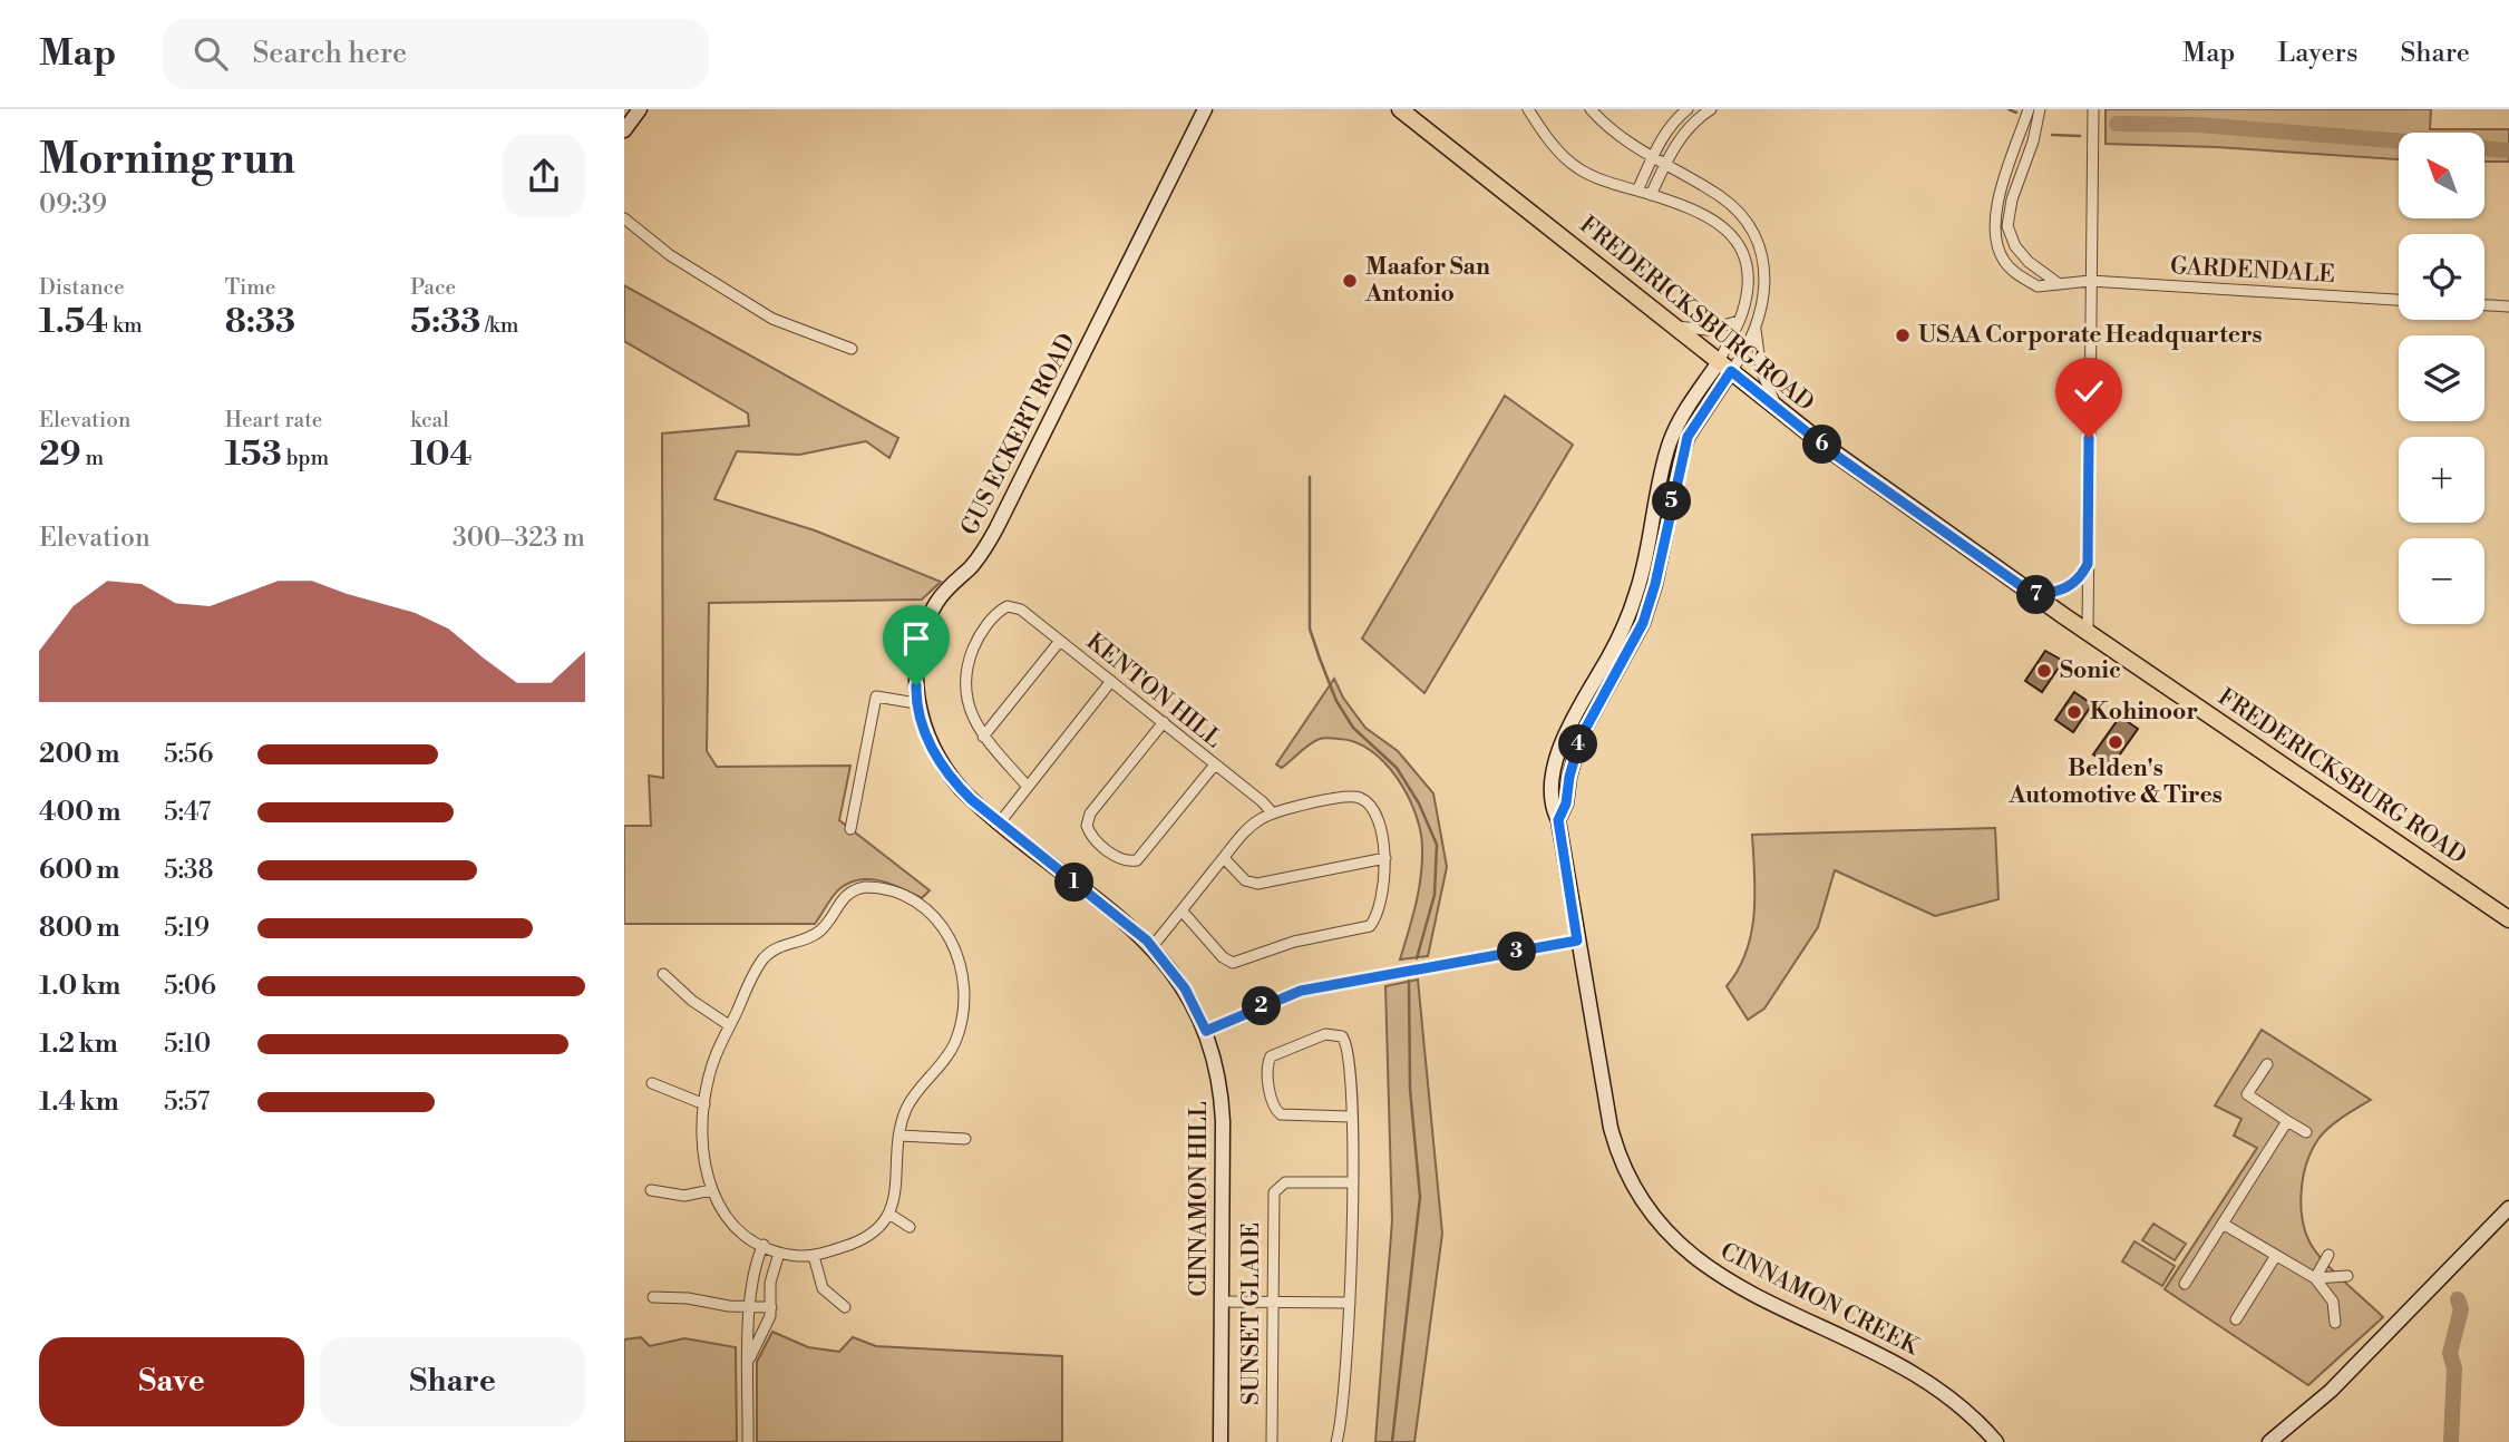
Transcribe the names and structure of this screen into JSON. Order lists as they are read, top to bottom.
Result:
{
  "streets": {
    "main road": ["FREDERICKSBURG ROAD"],
    "street": [
      "GARDENDALE",
      "GUS ECKERT ROAD",
      "KENTON HILL",
      "CINNAMON HILL",
      "CINNAMON CREEK",
      "SUNSET GLADE"
    ]
  },
  "crossings": [
    ["FREDERICKSBURG ROAD", "CINNAMON CREEK"],
    ["GUS ECKERT ROAD", "CINNAMON HILL"]
  ],
  "places": [
    "Maafor San Antonio",
    "USAA Corporate Headquarters",
    "Sonic",
    "Kohinoor",
    "Belden's Automotive & Tires"
  ],
  "north": "top left",
  "page": {
    "header": "Map",
    "search": "Search here",
    "nav": ["Map", "Layers", "Share"],
    "heading": ["Morning run", "09:39"],
    "map_buttons": ["+", "−"],
    "stats": [
      ["Distance", "1.54 km"],
      ["Time", "8:33"],
      ["Pace", "5:33 /km"],
      ["Elevation", "29 m"],
      ["Heart rate", "153 bpm"],
      ["kcal", "104"]
    ],
    "pins": [
      "6",
      "5",
      "7",
      "4",
      "1",
      "3",
      "2"
    ],
    "chart": ["Elevation", "300–323 m"],
    "list": [
      {
        "name": "200 m",
        "note": "5:56"
      },
      {
        "name": "400 m",
        "note": "5:47"
      },
      {
        "name": "600 m",
        "note": "5:38"
      },
      {
        "name": "800 m",
        "note": "5:19"
      },
      {
        "name": "1.0 km",
        "note": "5:06"
      },
      {
        "name": "1.2 km",
        "note": "5:10"
      },
      {
        "name": "1.4 km",
        "note": "5:57"
      }
    ],
    "buttons": ["Save", "Share"]
  }
}
